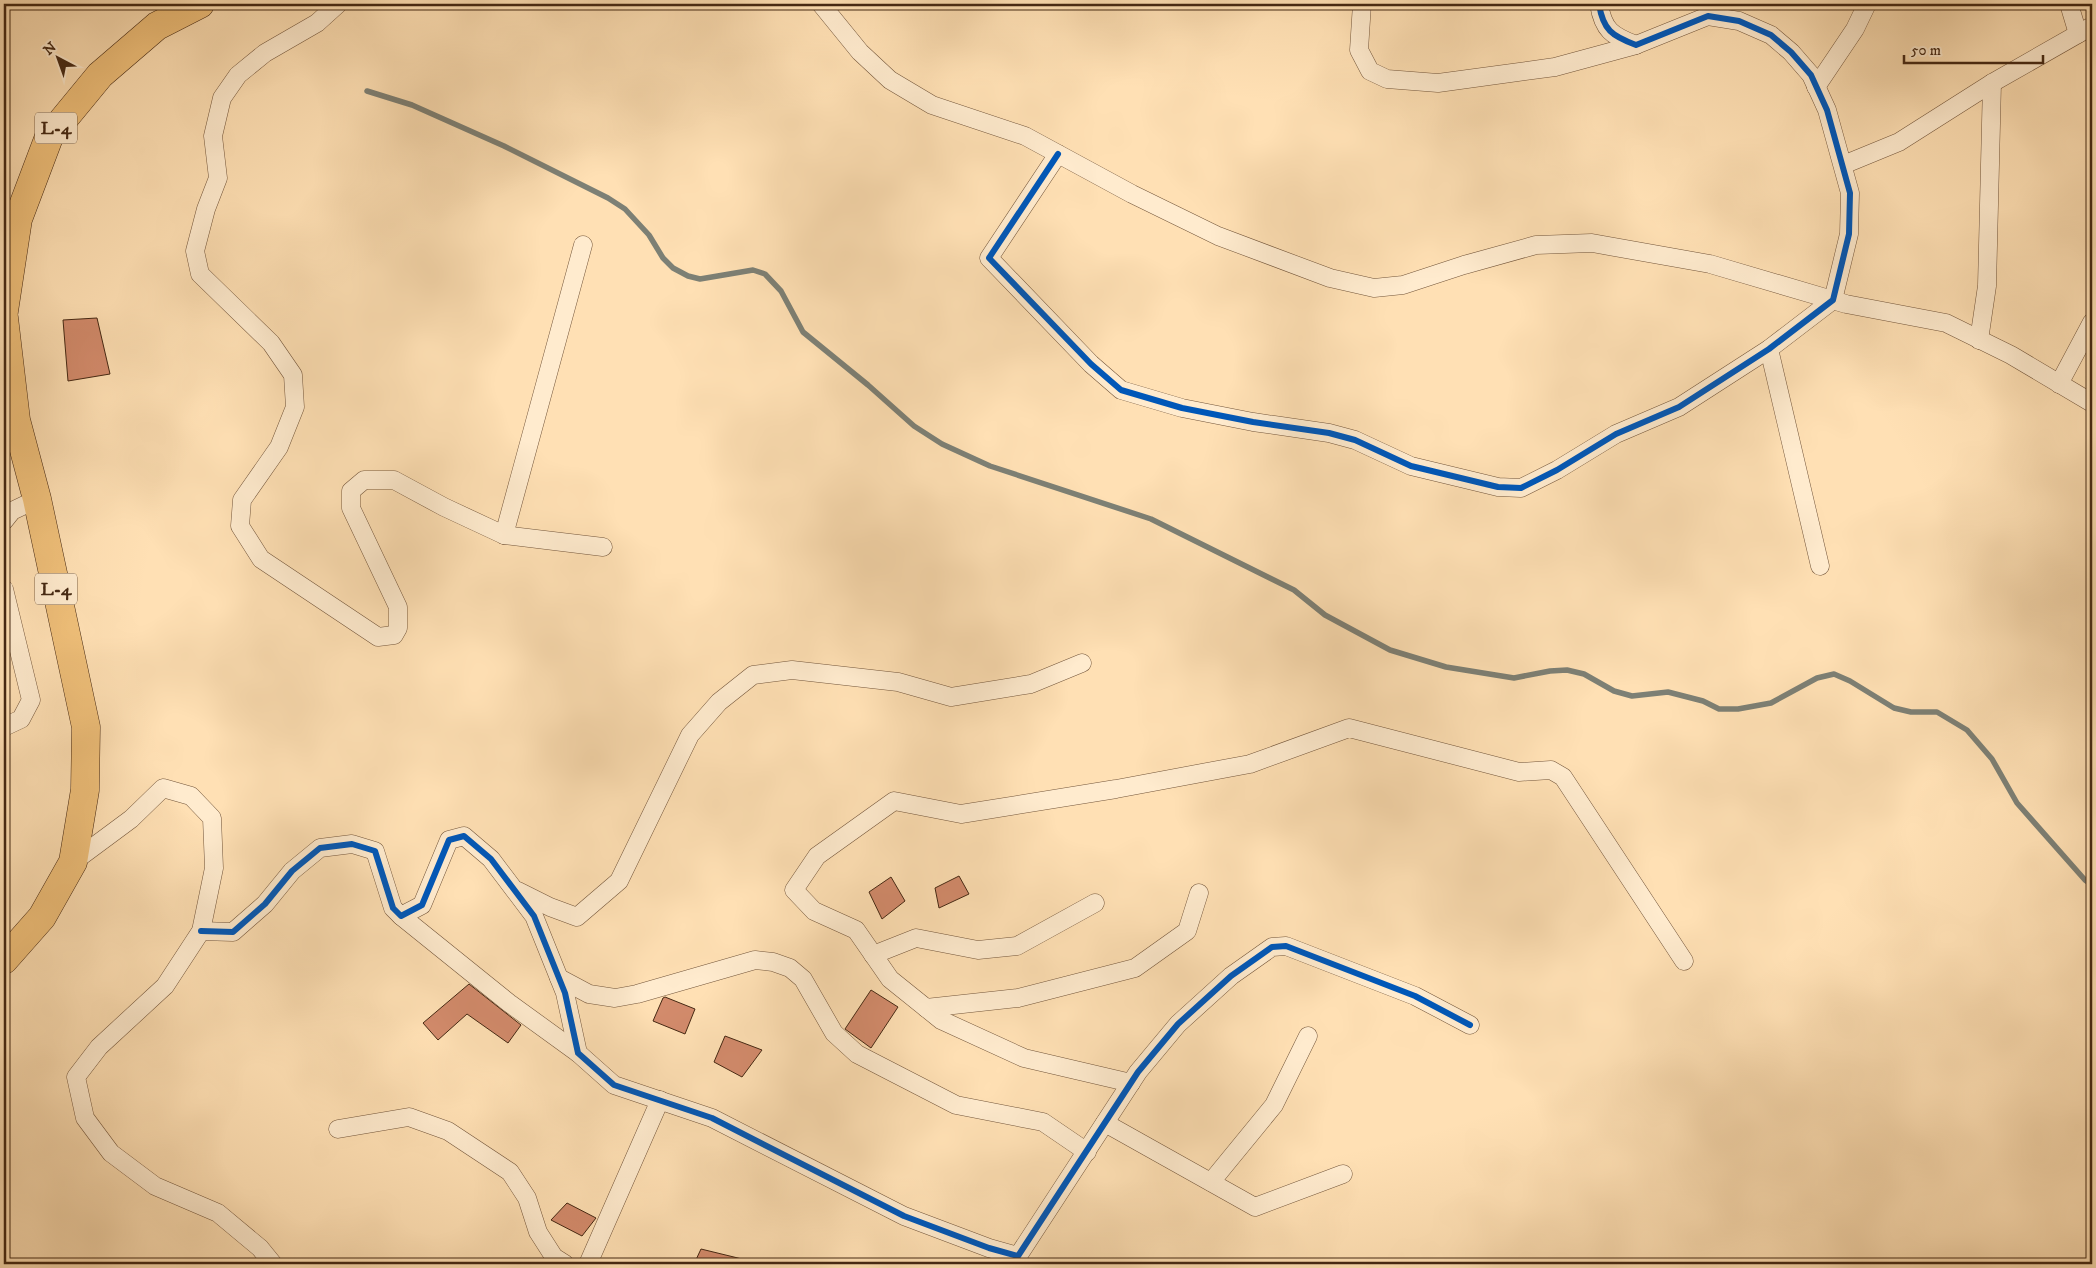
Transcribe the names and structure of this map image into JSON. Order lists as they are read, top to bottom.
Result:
{
  "streets": {
    "main road": ["L-4"]
  },
  "scale_bar": "50 m",
  "north": "top left"
}
